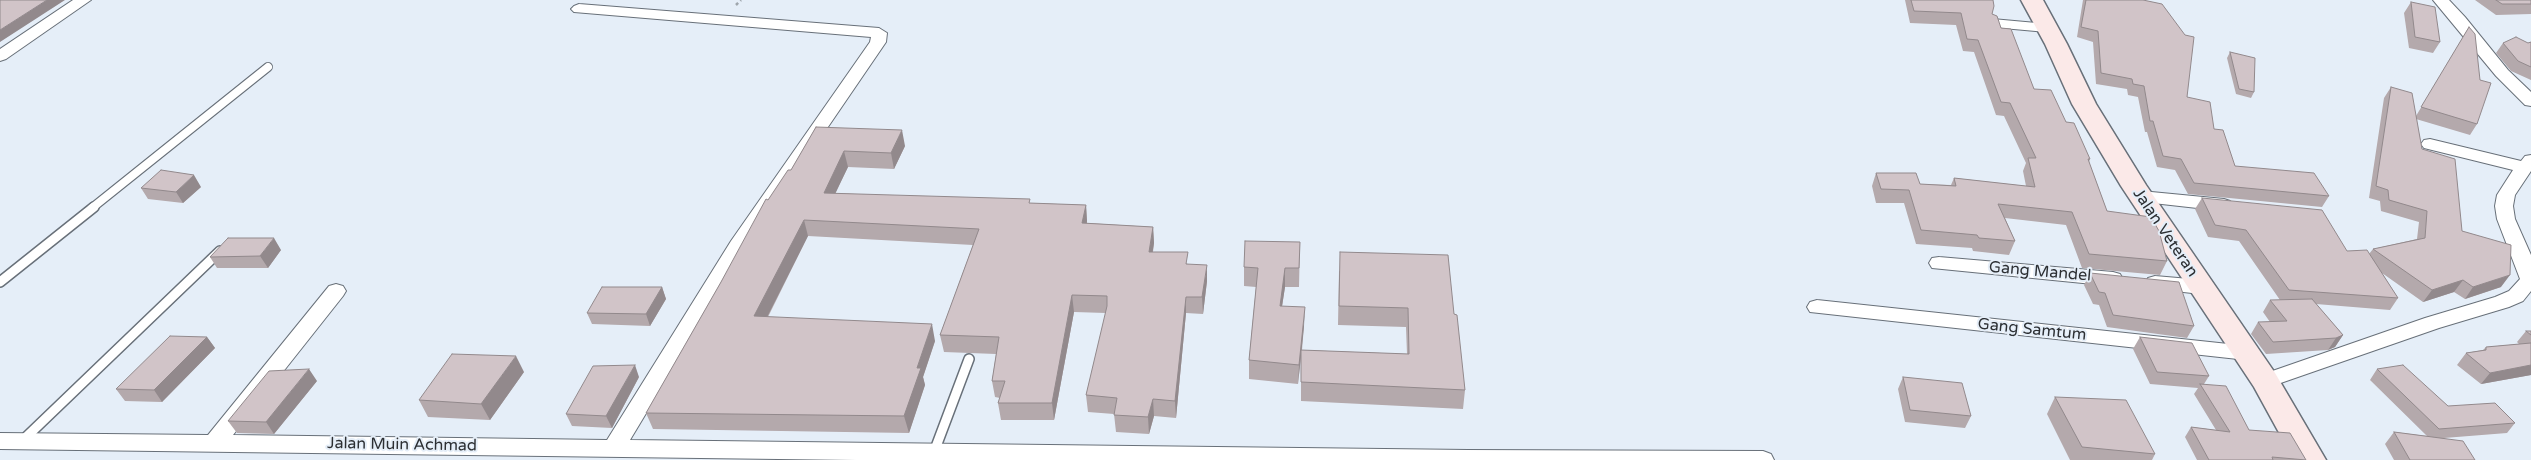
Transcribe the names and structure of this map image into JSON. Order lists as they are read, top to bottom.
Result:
{
  "streets": {
    "street": [
      "Jalan Veteran",
      "Gang Mandel",
      "Gang Samtum",
      "Jalan Muin Achmad"
    ]
  },
  "crossings": [
    ["Jalan Veteran", "Gang Mandel"],
    ["Jalan Veteran", "Gang Samtum"]
  ]
}
